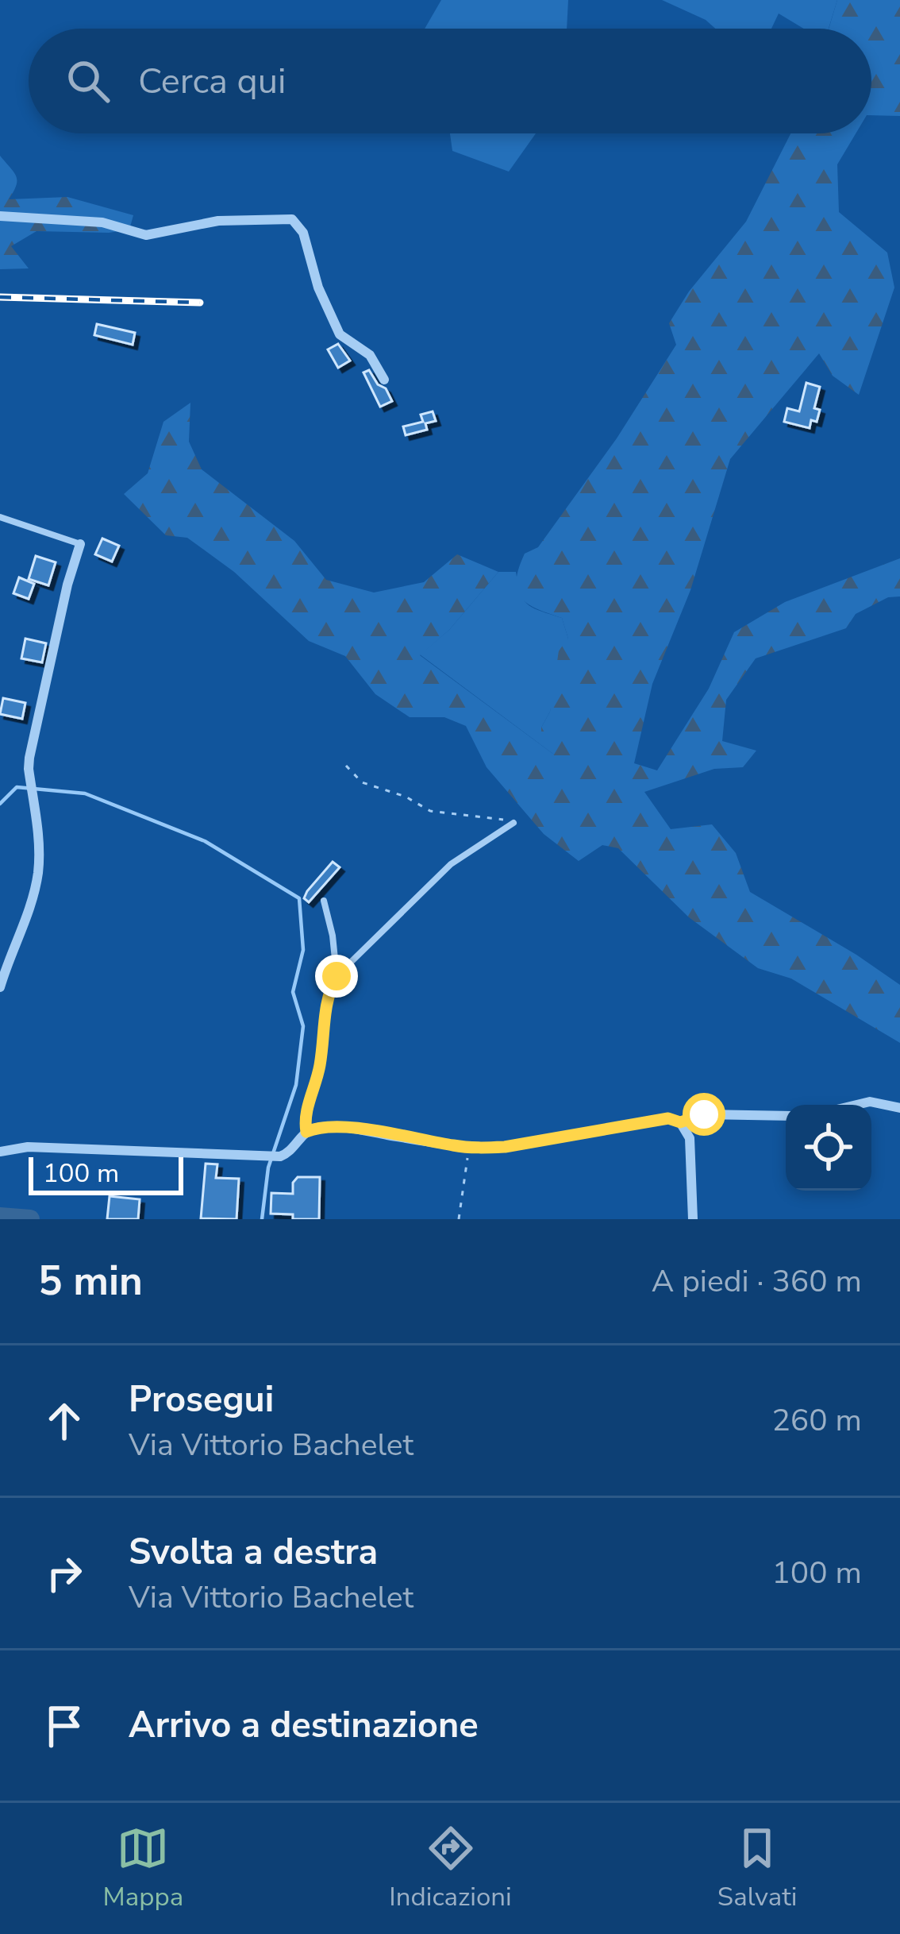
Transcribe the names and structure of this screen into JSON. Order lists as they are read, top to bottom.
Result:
{
  "scale_bar": "100 m",
  "page": {
    "search": "Cerca qui",
    "scale": "100 m",
    "heading": ["5 min", "A piedi · 360 m"],
    "list": [
      ["Prosegui", "Via Vittorio Bachelet", "260 m"],
      ["Svolta a destra", "Via Vittorio Bachelet", "100 m"],
      "Arrivo a destinazione"
    ],
    "nav": ["Mappa", "Indicazioni", "Salvati"]
  }
}
